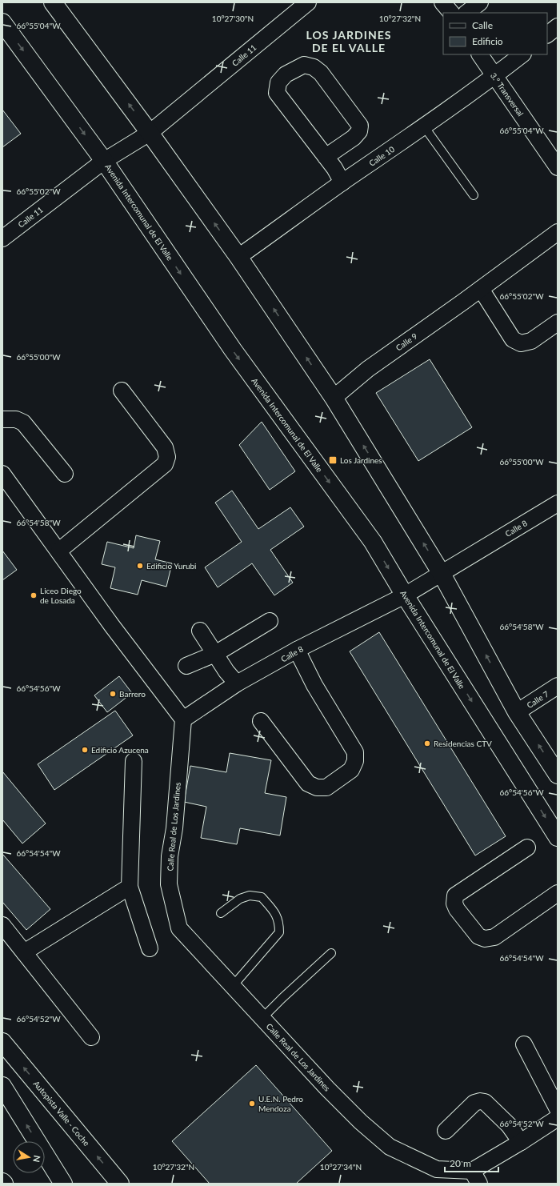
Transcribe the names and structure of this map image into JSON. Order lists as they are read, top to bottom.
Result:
{
  "streets": {
    "main road": ["Avenida Intercomunal de El Valle", "Autopista Valle - Coche"],
    "street": [
      "Calle 11",
      "3.° Transversal",
      "Calle 10",
      "Calle 9",
      "Calle 8",
      "Calle 7",
      "Calle Real de Los Jardines"
    ]
  },
  "crossings": [
    ["Calle 11", "Avenida Intercomunal de El Valle"],
    ["3.° Transversal", "Calle 10"],
    ["Avenida Intercomunal de El Valle", "Calle 8"],
    ["Calle 8", "Calle Real de Los Jardines"]
  ],
  "districts": ["LOS JARDINES DE EL VALLE"],
  "places": {
    "transit": ["Los Jardines"],
    "other": [
      "Edificio Yurubi",
      "Liceo Diego de Losada",
      "Barrero",
      "Residencias CTV",
      "Edificio Azucena",
      "U.E.N. Pedro Mendoza"
    ]
  },
  "legend": ["Calle", "Edificio"],
  "scale_bar": "20 m",
  "north": "right",
  "coordinates": [
    "10°27'30\"N",
    "10°27'32\"N",
    "66°55'04\"W",
    "66°55'02\"W",
    "66°55'00\"W",
    "66°54'58\"W",
    "66°54'56\"W",
    "66°54'54\"W",
    "66°54'52\"W",
    "10°27'34\"N"
  ]
}
